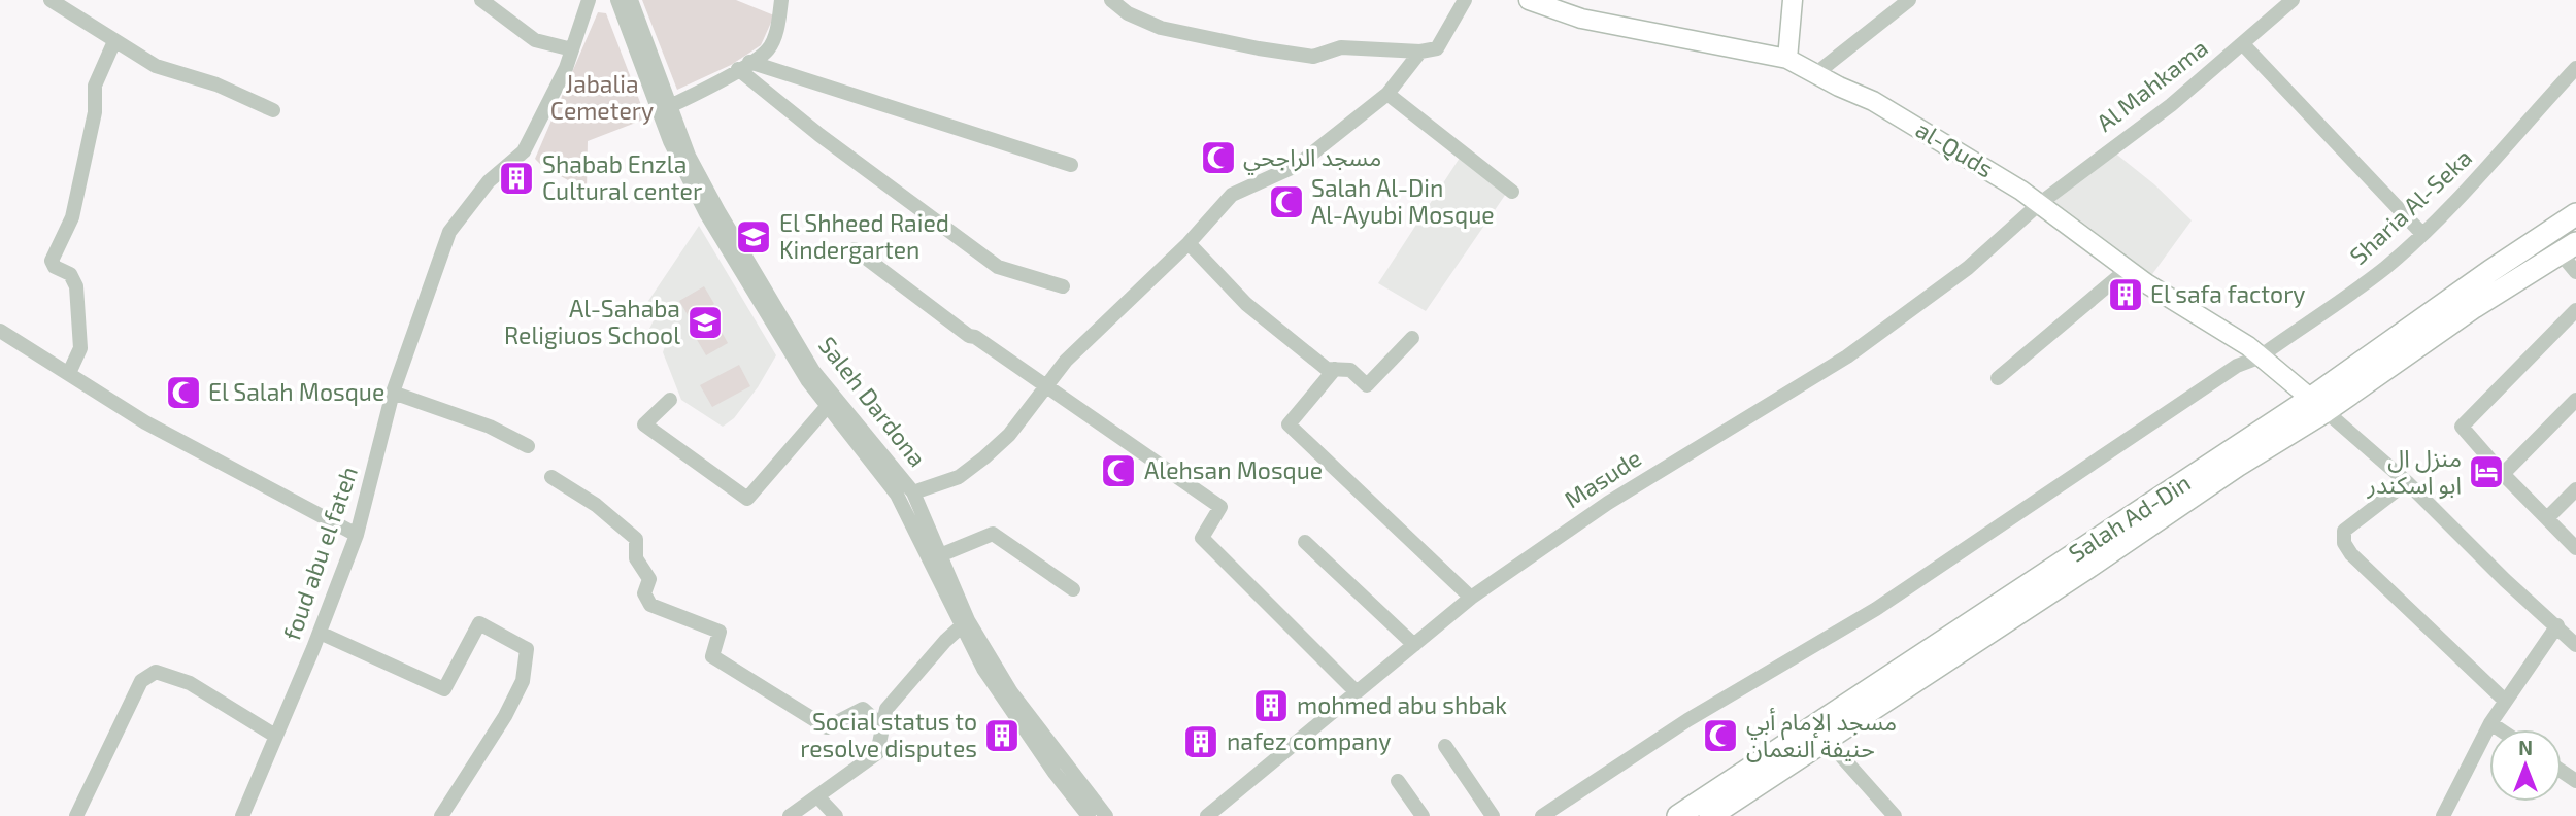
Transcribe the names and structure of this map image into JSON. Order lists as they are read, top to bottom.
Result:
{
  "streets": {
    "highway": ["Salah Ad-Din"],
    "main road": ["al-Quds"],
    "street": [
      "Al Mahkama",
      "Sharia Al-Seka",
      "Saleh Dardona",
      "Masude",
      "foud abu el fateh"
    ]
  },
  "crossings": [
    ["Al Mahkama", "al-Quds"],
    ["Al Mahkama", "Masude"],
    ["al-Quds", "Sharia Al-Seka"],
    ["al-Quds", "Masude"],
    ["al-Quds", "Salah Ad-Din"]
  ],
  "parks": ["Jabalia Cemetery"],
  "places": {
    "mosque": [
      "مسجد الراجحي",
      "Salah Al-Din Al-Ayubi Mosque",
      "El Salah Mosque",
      "Alehsan Mosque",
      "مسجد الإمام أبي حنيفة النعمان"
    ],
    "building": [
      "Shabab Enzla Cultural center",
      "El safa factory",
      "mohmed abu shbak",
      "Social status to resolve disputes",
      "nafez company"
    ],
    "school or university": ["El Shheed Raied Kindergarten", "Al-Sahaba Religiuos School"],
    "hotel": ["منزل ال ابو اسكندر"]
  },
  "north": "top"
}
